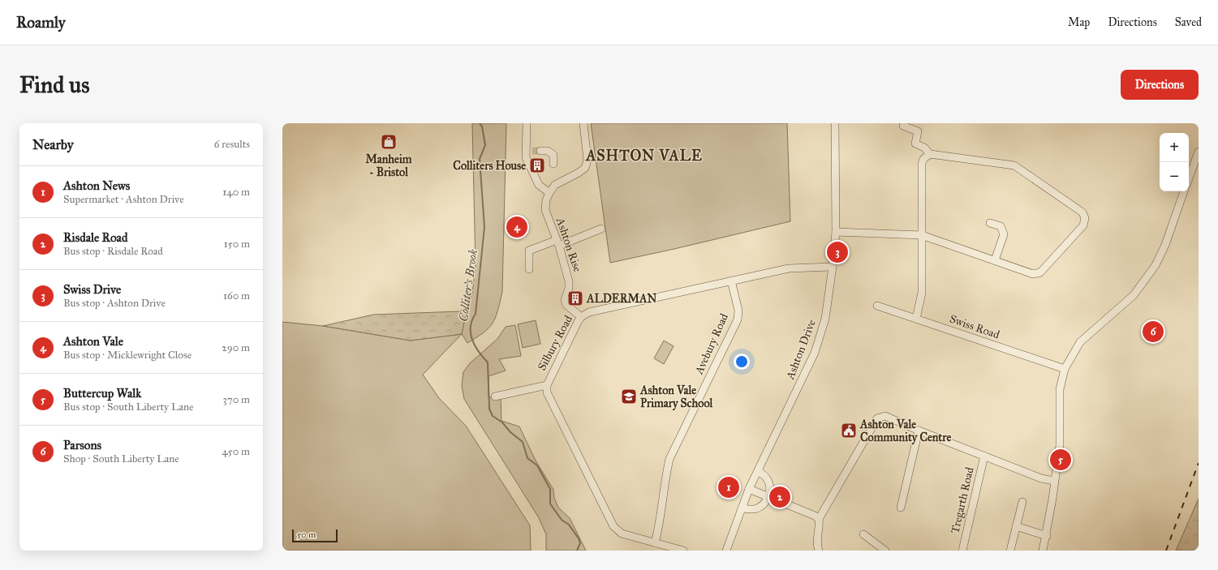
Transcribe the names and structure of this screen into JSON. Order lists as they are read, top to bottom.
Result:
{
  "streets": {
    "street": [
      "Ashton Rise",
      "Swiss Road",
      "Silbury Road",
      "Avebury Road",
      "Ashton Drive",
      "Tregarth Road"
    ]
  },
  "crossings": [
    ["Ashton Rise", "Silbury Road"],
    ["Silbury Road", "Avebury Road"],
    ["Silbury Road", "Ashton Drive"]
  ],
  "districts": ["ASHTON VALE"],
  "water": ["Colliter's Brook"],
  "places": {
    "shop": ["Manheim - Bristol"],
    "building": ["Colliters House", "ALDERMAN"],
    "school or university": ["Ashton Vale Primary School"],
    "public building": ["Ashton Vale Community Centre"]
  },
  "scale_bar": "50 m",
  "page": {
    "header": "Roamly",
    "nav": ["Map", "Directions", "Saved"],
    "buttons": "Directions",
    "title": "Find us",
    "heading": ["Nearby", "6 results"],
    "map_buttons": ["+", "−"],
    "list": [
      {
        "mark": "1",
        "name": "Ashton News",
        "note": "Supermarket · Ashton Drive",
        "value": "140 m"
      },
      {
        "mark": "2",
        "name": "Risdale Road",
        "note": "Bus stop · Risdale Road",
        "value": "150 m"
      },
      {
        "mark": "3",
        "name": "Swiss Drive",
        "note": "Bus stop · Ashton Drive",
        "value": "160 m"
      },
      {
        "mark": "4",
        "name": "Ashton Vale",
        "note": "Bus stop · Micklewright Close",
        "value": "290 m"
      },
      {
        "mark": "5",
        "name": "Buttercup Walk",
        "note": "Bus stop · South Liberty Lane",
        "value": "370 m"
      },
      {
        "mark": "6",
        "name": "Parsons",
        "note": "Shop · South Liberty Lane",
        "value": "450 m"
      }
    ],
    "pins": [
      "4",
      "3",
      "6",
      "5",
      "1",
      "2"
    ],
    "scale": "50 m"
  }
}
